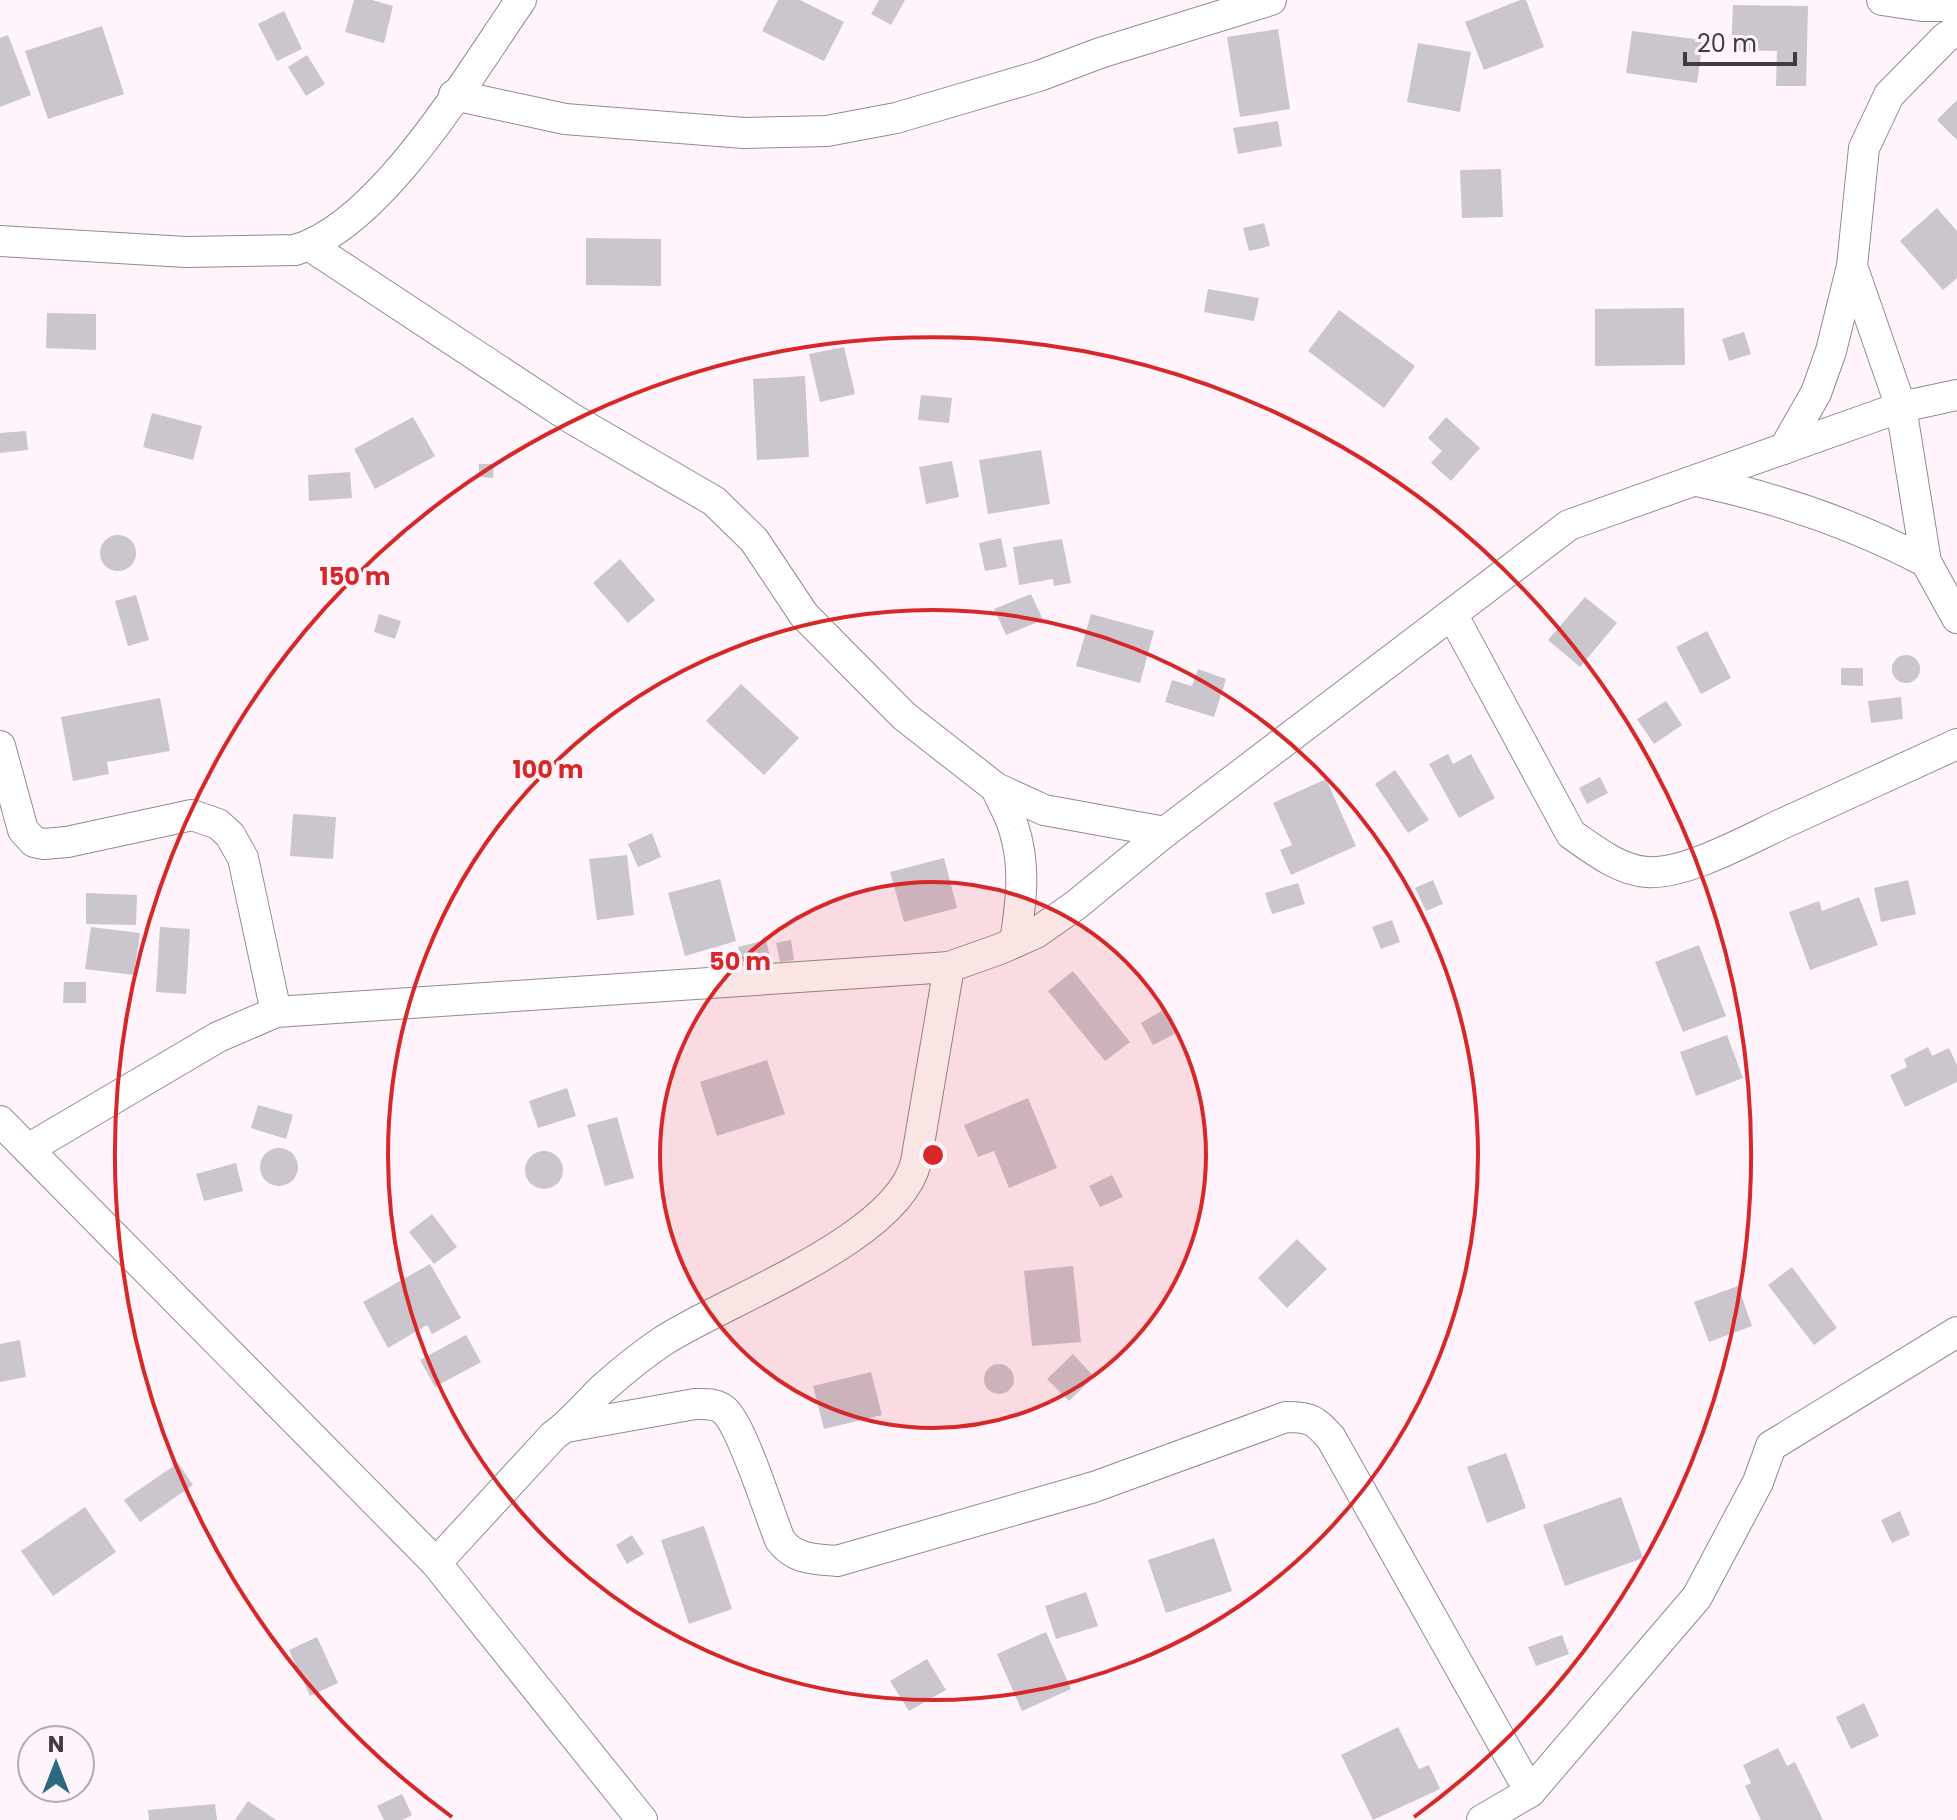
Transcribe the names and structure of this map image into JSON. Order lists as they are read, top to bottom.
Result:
{
  "scale_bar": "20 m",
  "north": "top",
  "rings": ["150 m", "100 m", "50 m"]
}
